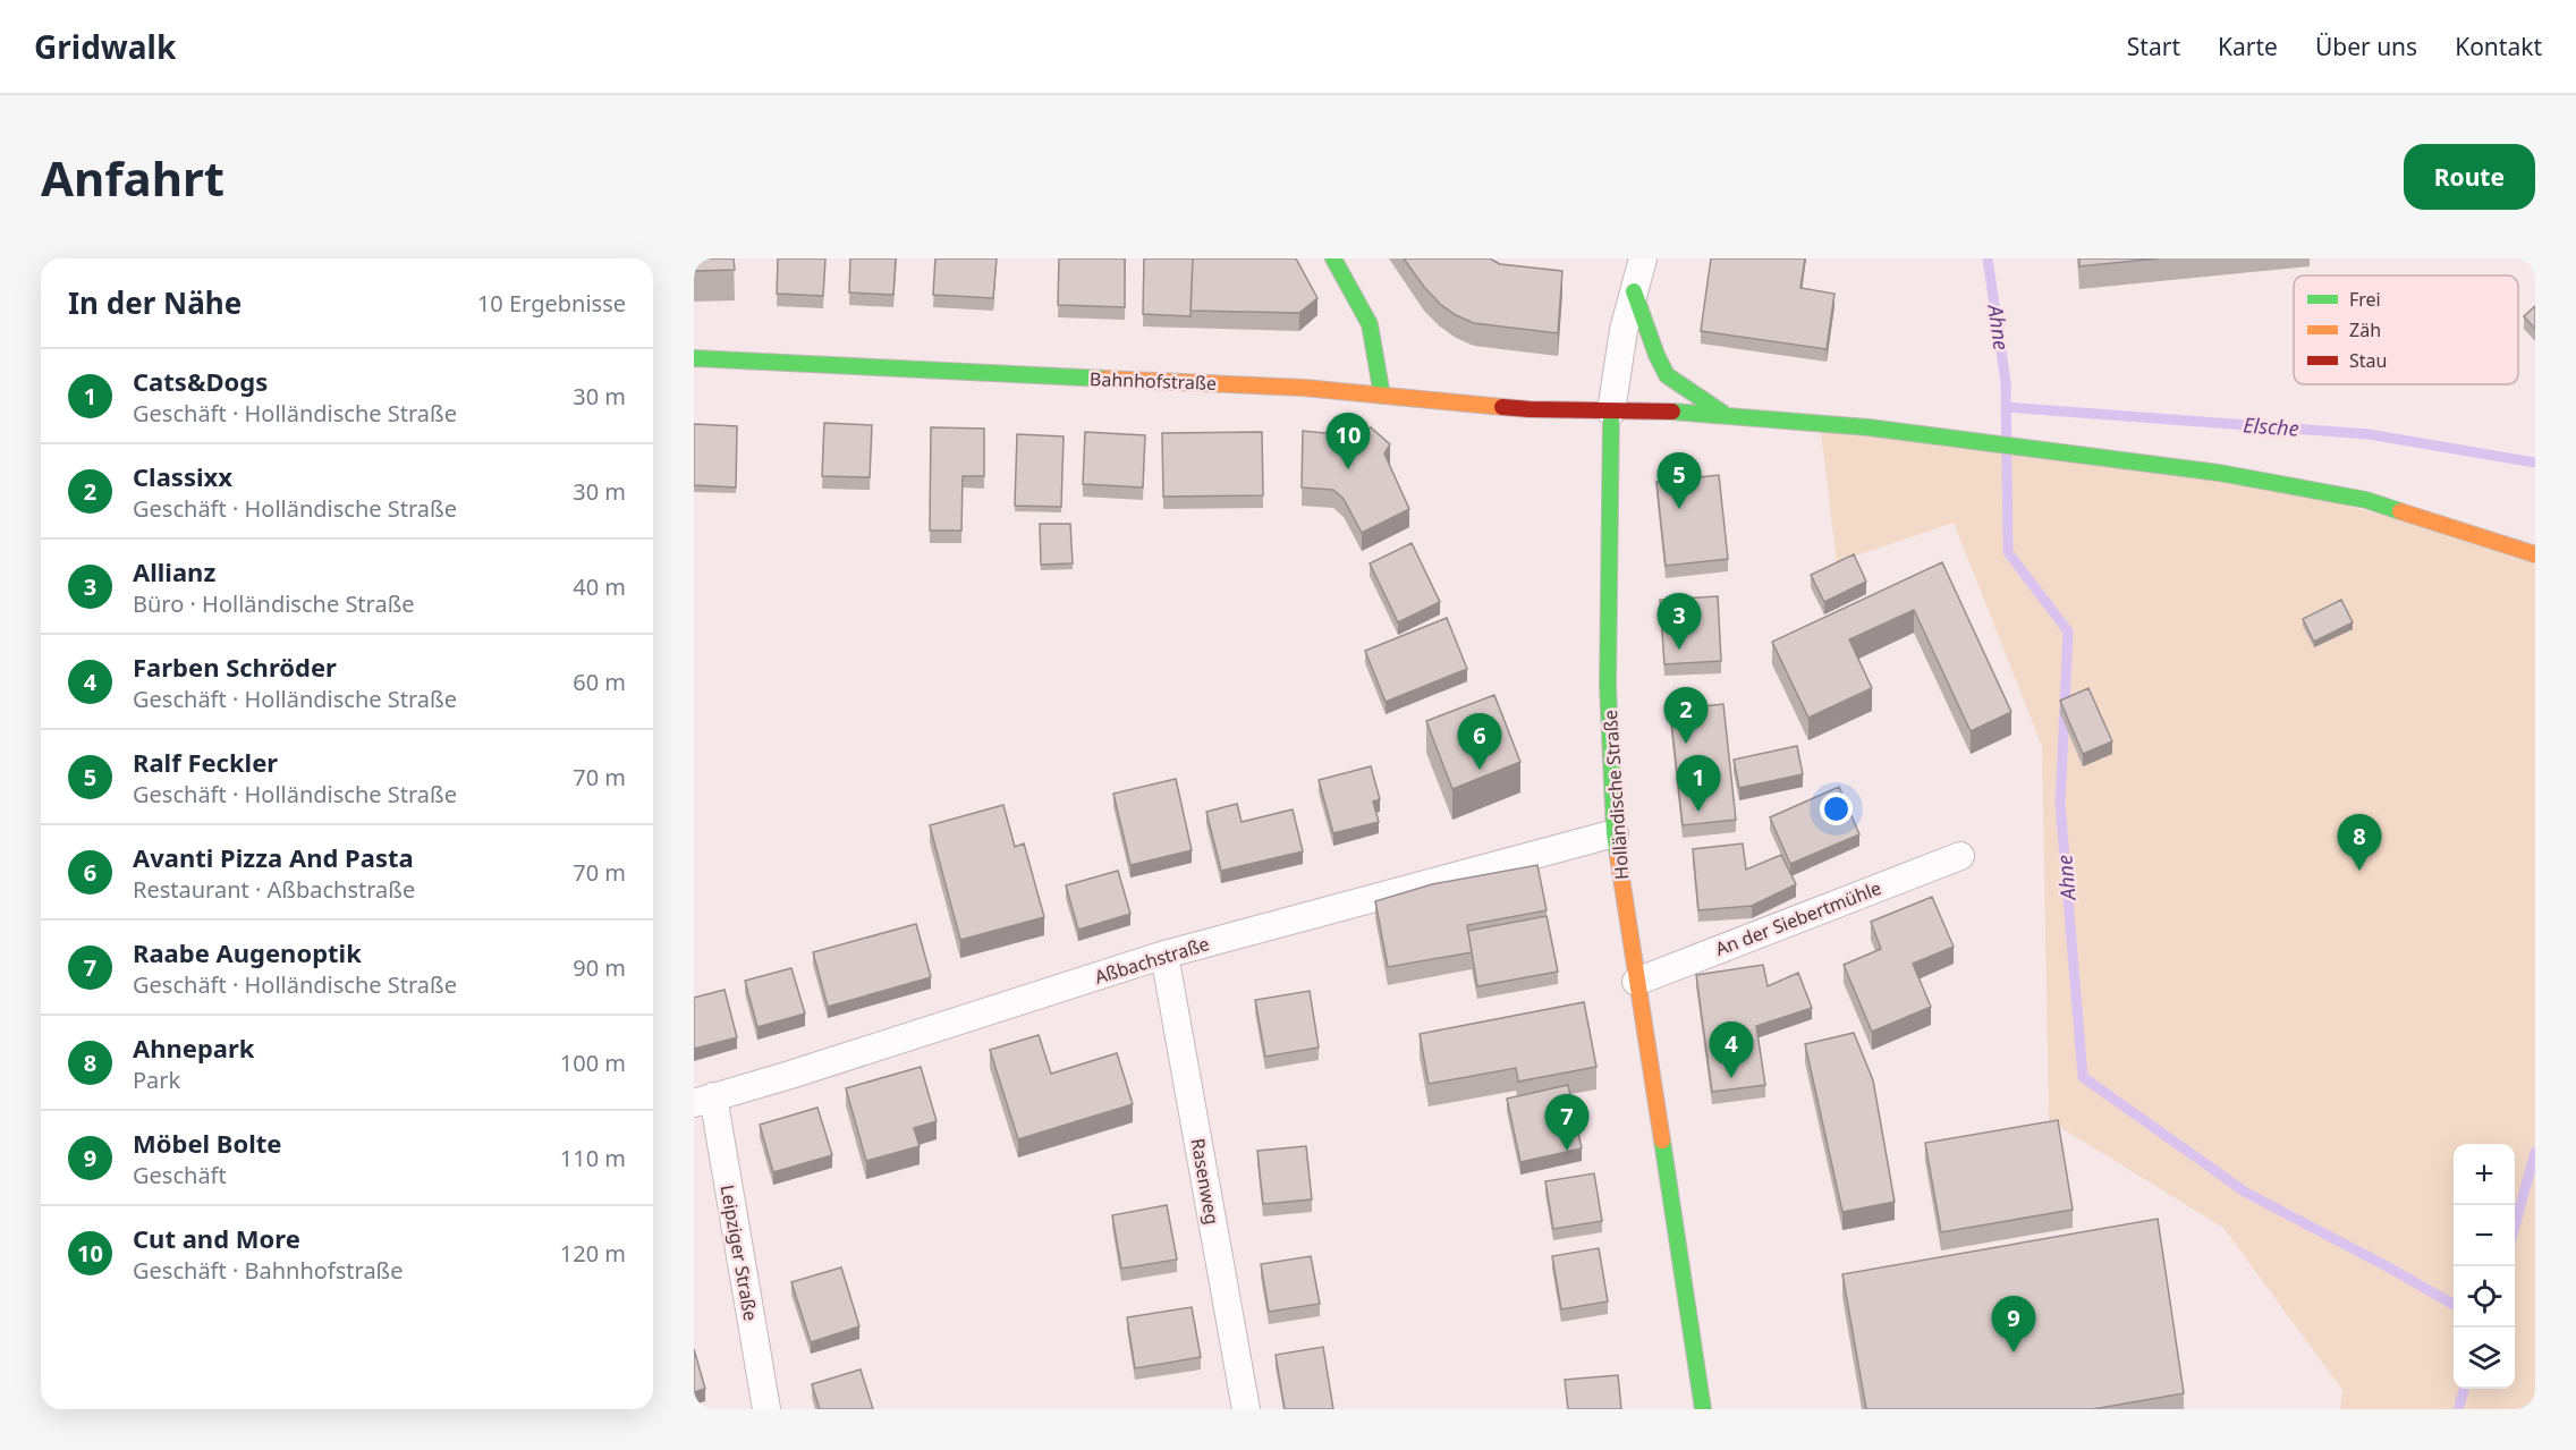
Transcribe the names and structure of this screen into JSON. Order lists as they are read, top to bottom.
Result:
{
  "streets": {
    "main road": ["Bahnhofstraße", "Holländische Straße"],
    "street": [
      "An der Siebertmühle",
      "Aßbachstraße",
      "Rasenweg",
      "Leipziger Straße"
    ]
  },
  "crossings": [
    ["Bahnhofstraße", "Holländische Straße"],
    ["Holländische Straße", "An der Siebertmühle"],
    ["Holländische Straße", "Aßbachstraße"],
    ["Aßbachstraße", "Rasenweg"],
    ["Aßbachstraße", "Leipziger Straße"]
  ],
  "water": ["Ahne", "Elsche"],
  "legend": ["Frei", "Zäh", "Stau"],
  "page": {
    "header": "Gridwalk",
    "nav": [
      "Start",
      "Karte",
      "Über uns",
      "Kontakt"
    ],
    "buttons": "Route",
    "title": "Anfahrt",
    "heading": ["In der Nähe", "10 Ergebnisse"],
    "list": [
      {
        "mark": "1",
        "name": "Cats&Dogs",
        "note": "Geschäft · Holländische Straße",
        "value": "30 m"
      },
      {
        "mark": "2",
        "name": "Classixx",
        "note": "Geschäft · Holländische Straße",
        "value": "30 m"
      },
      {
        "mark": "3",
        "name": "Allianz",
        "note": "Büro · Holländische Straße",
        "value": "40 m"
      },
      {
        "mark": "4",
        "name": "Farben Schröder",
        "note": "Geschäft · Holländische Straße",
        "value": "60 m"
      },
      {
        "mark": "5",
        "name": "Ralf Feckler",
        "note": "Geschäft · Holländische Straße",
        "value": "70 m"
      },
      {
        "mark": "6",
        "name": "Avanti Pizza And Pasta",
        "note": "Restaurant · Aßbachstraße",
        "value": "70 m"
      },
      {
        "mark": "7",
        "name": "Raabe Augenoptik",
        "note": "Geschäft · Holländische Straße",
        "value": "90 m"
      },
      {
        "mark": "8",
        "name": "Ahnepark",
        "note": "Park",
        "value": "100 m"
      },
      {
        "mark": "9",
        "name": "Möbel Bolte",
        "note": "Geschäft",
        "value": "110 m"
      },
      {
        "mark": "10",
        "name": "Cut and More",
        "note": "Geschäft · Bahnhofstraße",
        "value": "120 m"
      }
    ],
    "pins": [
      "10",
      "5",
      "3",
      "2",
      "6",
      "1",
      "8",
      "4",
      "7",
      "9"
    ],
    "map_buttons": ["+", "−"]
  }
}
